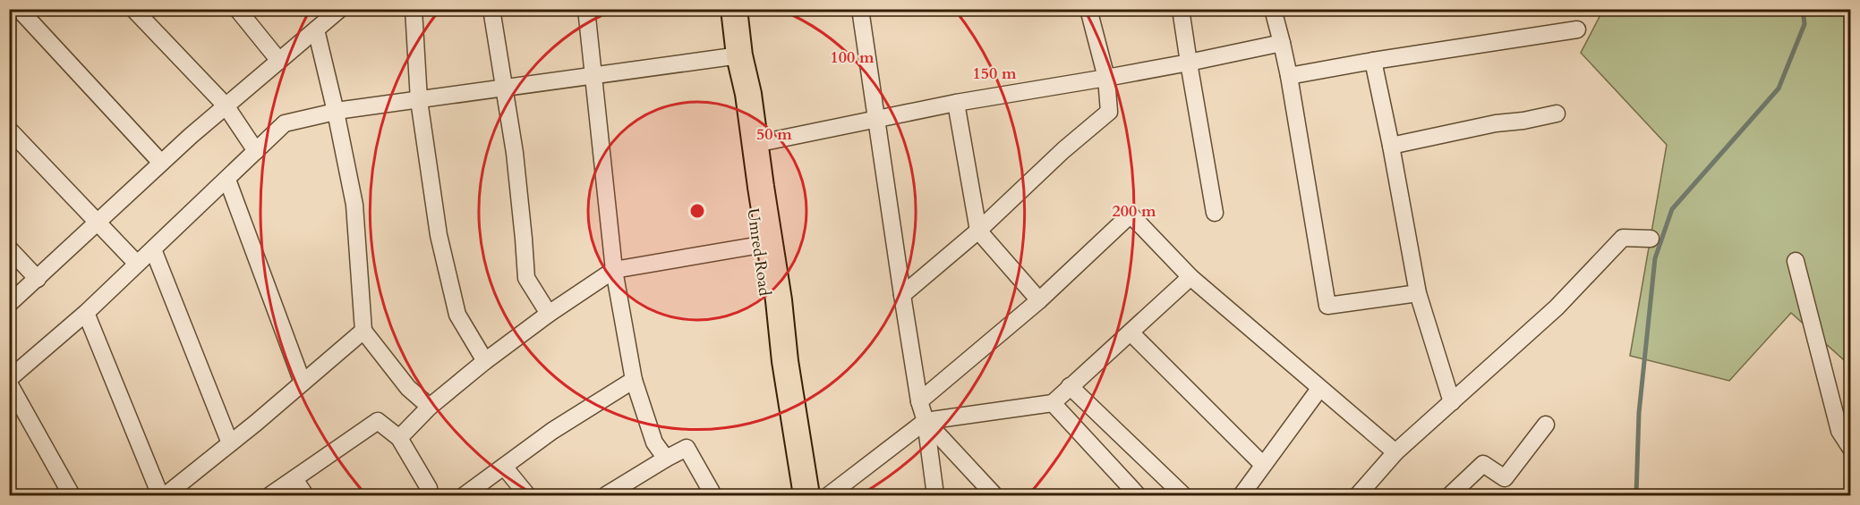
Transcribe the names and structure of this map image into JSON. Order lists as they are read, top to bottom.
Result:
{
  "streets": {
    "main road": ["Umred Road"]
  },
  "rings": [
    "100 m",
    "150 m",
    "50 m",
    "200 m"
  ]
}
